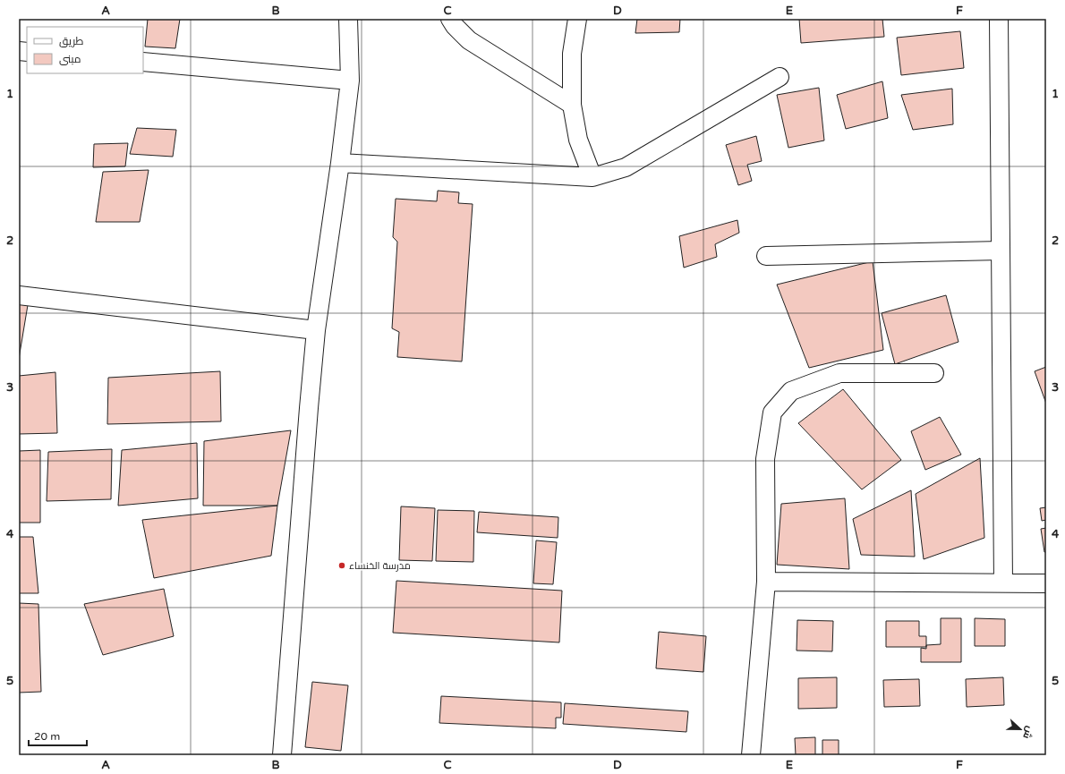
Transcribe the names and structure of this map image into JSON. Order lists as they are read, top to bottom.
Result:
{
  "places": ["مدرسة الخنساء"],
  "legend": ["طريق", "مبنى"],
  "scale_bar": "20 m",
  "north": "right",
  "grid": {
    "columns": [
      "A",
      "B",
      "C",
      "D",
      "E",
      "F"
    ],
    "rows": [
      "1",
      "2",
      "3",
      "4",
      "5"
    ]
  }
}
